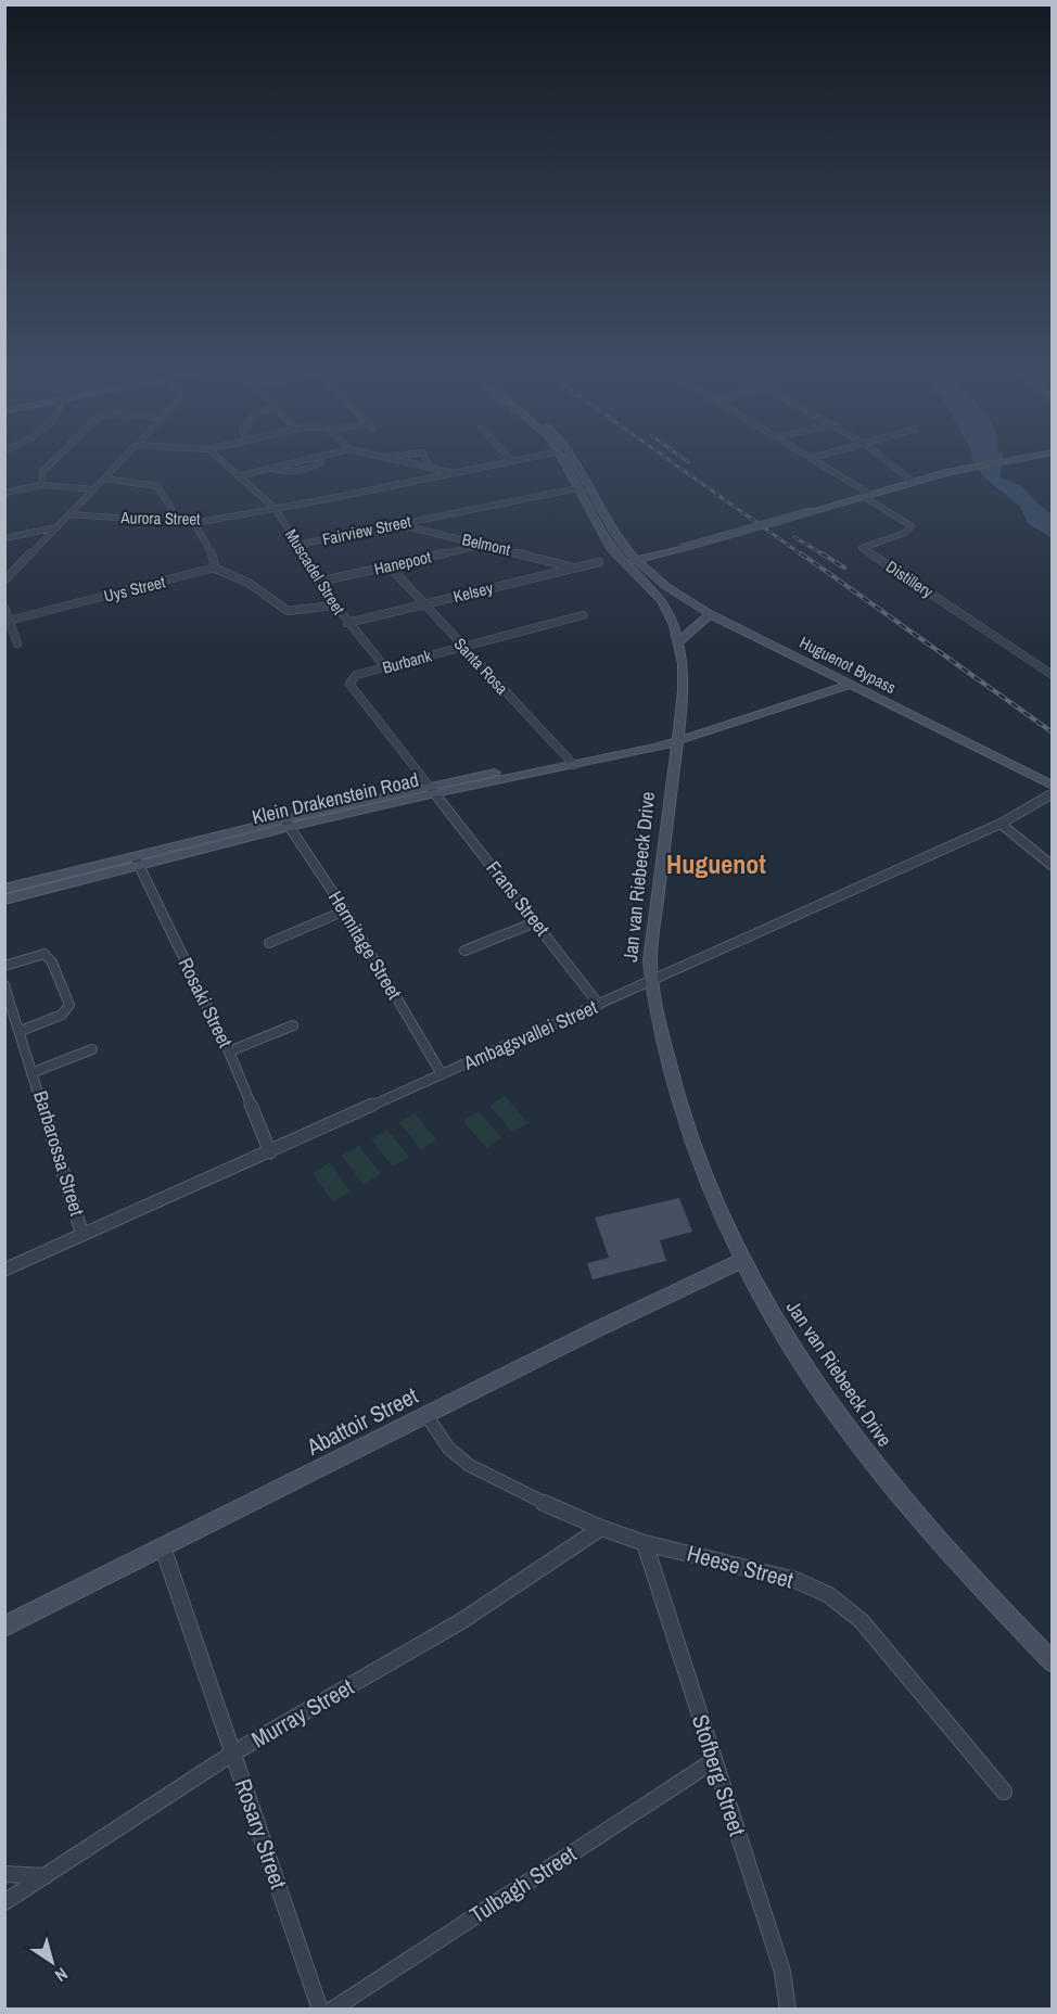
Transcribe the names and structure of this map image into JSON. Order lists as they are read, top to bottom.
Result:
{
  "streets": {
    "main road": [
      "Huguenot Bypass",
      "Klein Drakenstein Road",
      "Jan van Riebeeck Drive",
      "Abattoir Street"
    ],
    "street": [
      "Aurora Street",
      "Fairview Street",
      "Belmont",
      "Hanepoot",
      "Muscadel Street",
      "Distillery",
      "Uys Street",
      "Kelsey",
      "Burbank",
      "Santa Rosa",
      "Frans Street",
      "Hermitage Street",
      "Rosaki Street",
      "Ambagsvallei Street",
      "Barbarossa Street",
      "Heese Street",
      "Murray Street",
      "Stofberg Street",
      "Rosary Street",
      "Tulbagh Street"
    ]
  },
  "crossings": [
    ["Aurora Street", "Muscadel Street"],
    ["Fairview Street", "Belmont"],
    ["Fairview Street", "Muscadel Street"],
    ["Fairview Street", "Jan van Riebeeck Drive"],
    ["Belmont", "Hanepoot"],
    ["Belmont", "Kelsey"],
    ["Hanepoot", "Muscadel Street"],
    ["Hanepoot", "Santa Rosa"],
    ["Muscadel Street", "Kelsey"],
    ["Muscadel Street", "Burbank"],
    ["Kelsey", "Santa Rosa"],
    ["Burbank", "Santa Rosa"],
    ["Burbank", "Klein Drakenstein Road"],
    ["Burbank", "Frans Street"],
    ["Huguenot Bypass", "Klein Drakenstein Road"],
    ["Santa Rosa", "Klein Drakenstein Road"],
    ["Klein Drakenstein Road", "Jan van Riebeeck Drive"],
    ["Klein Drakenstein Road", "Frans Street"],
    ["Klein Drakenstein Road", "Hermitage Street"],
    ["Klein Drakenstein Road", "Rosaki Street"],
    ["Jan van Riebeeck Drive", "Ambagsvallei Street"],
    ["Jan van Riebeeck Drive", "Abattoir Street"],
    ["Frans Street", "Ambagsvallei Street"],
    ["Hermitage Street", "Ambagsvallei Street"],
    ["Rosaki Street", "Ambagsvallei Street"],
    ["Ambagsvallei Street", "Barbarossa Street"],
    ["Abattoir Street", "Heese Street"],
    ["Abattoir Street", "Rosary Street"],
    ["Heese Street", "Murray Street"],
    ["Heese Street", "Stofberg Street"],
    ["Murray Street", "Rosary Street"],
    ["Stofberg Street", "Tulbagh Street"]
  ],
  "districts": ["Huguenot"],
  "north": "bottom right"
}
